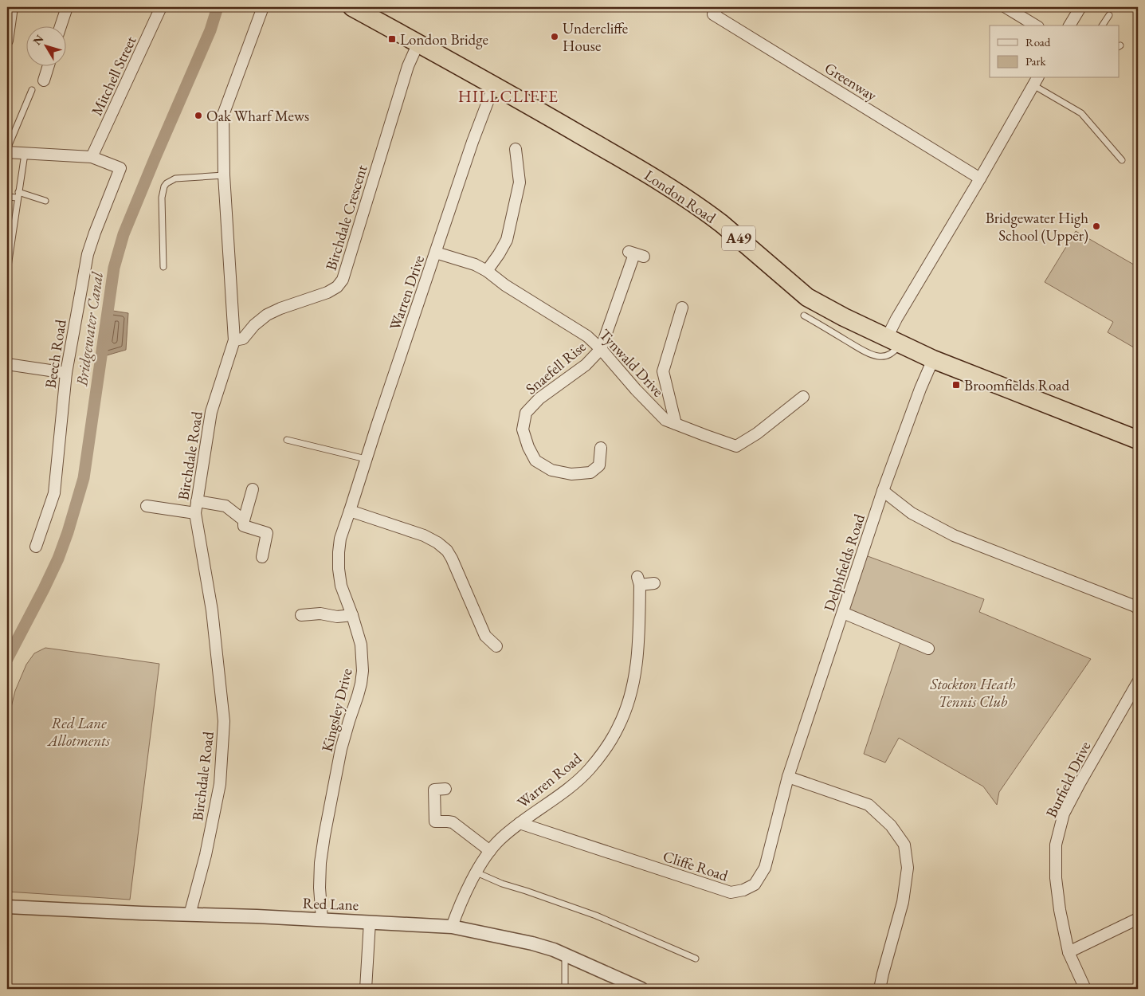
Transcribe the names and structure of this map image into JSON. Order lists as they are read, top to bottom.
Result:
{
  "streets": {
    "highway": ["London Road", "A49"],
    "street": [
      "Mitchell Street",
      "Greenway",
      "Birchdale Crescent",
      "Warren Drive",
      "Beech Road",
      "Tynwald Drive",
      "Snaefell Rise",
      "Birchdale Road",
      "Delphfields Road",
      "Kingsley Drive",
      "Burfield Drive",
      "Warren Road",
      "Cliffe Road",
      "Red Lane"
    ]
  },
  "crossings": [
    ["Mitchell Street", "Beech Road"],
    ["London Road", "Birchdale Crescent"],
    ["London Road", "Warren Drive"],
    ["London Road", "Delphfields Road"],
    ["Birchdale Crescent", "Birchdale Road"],
    ["Warren Drive", "Tynwald Drive"],
    ["Warren Drive", "Kingsley Drive"],
    ["Tynwald Drive", "Snaefell Rise"],
    ["Birchdale Road", "Red Lane"],
    ["Delphfields Road", "Cliffe Road"],
    ["Kingsley Drive", "Red Lane"],
    ["Warren Road", "Cliffe Road"],
    ["Warren Road", "Red Lane"]
  ],
  "districts": ["HILLCLIFFE"],
  "water": ["Bridgewater Canal"],
  "parks": ["Stockton Heath Tennis Club", "Red Lane Allotments"],
  "places": {
    "other": ["Undercliffe House", "Oak Wharf Mews", "Bridgewater High School (Upper)"],
    "transit": ["London Bridge", "Broomfields Road"]
  },
  "legend": ["Road", "Park"],
  "north": "top left"
}
